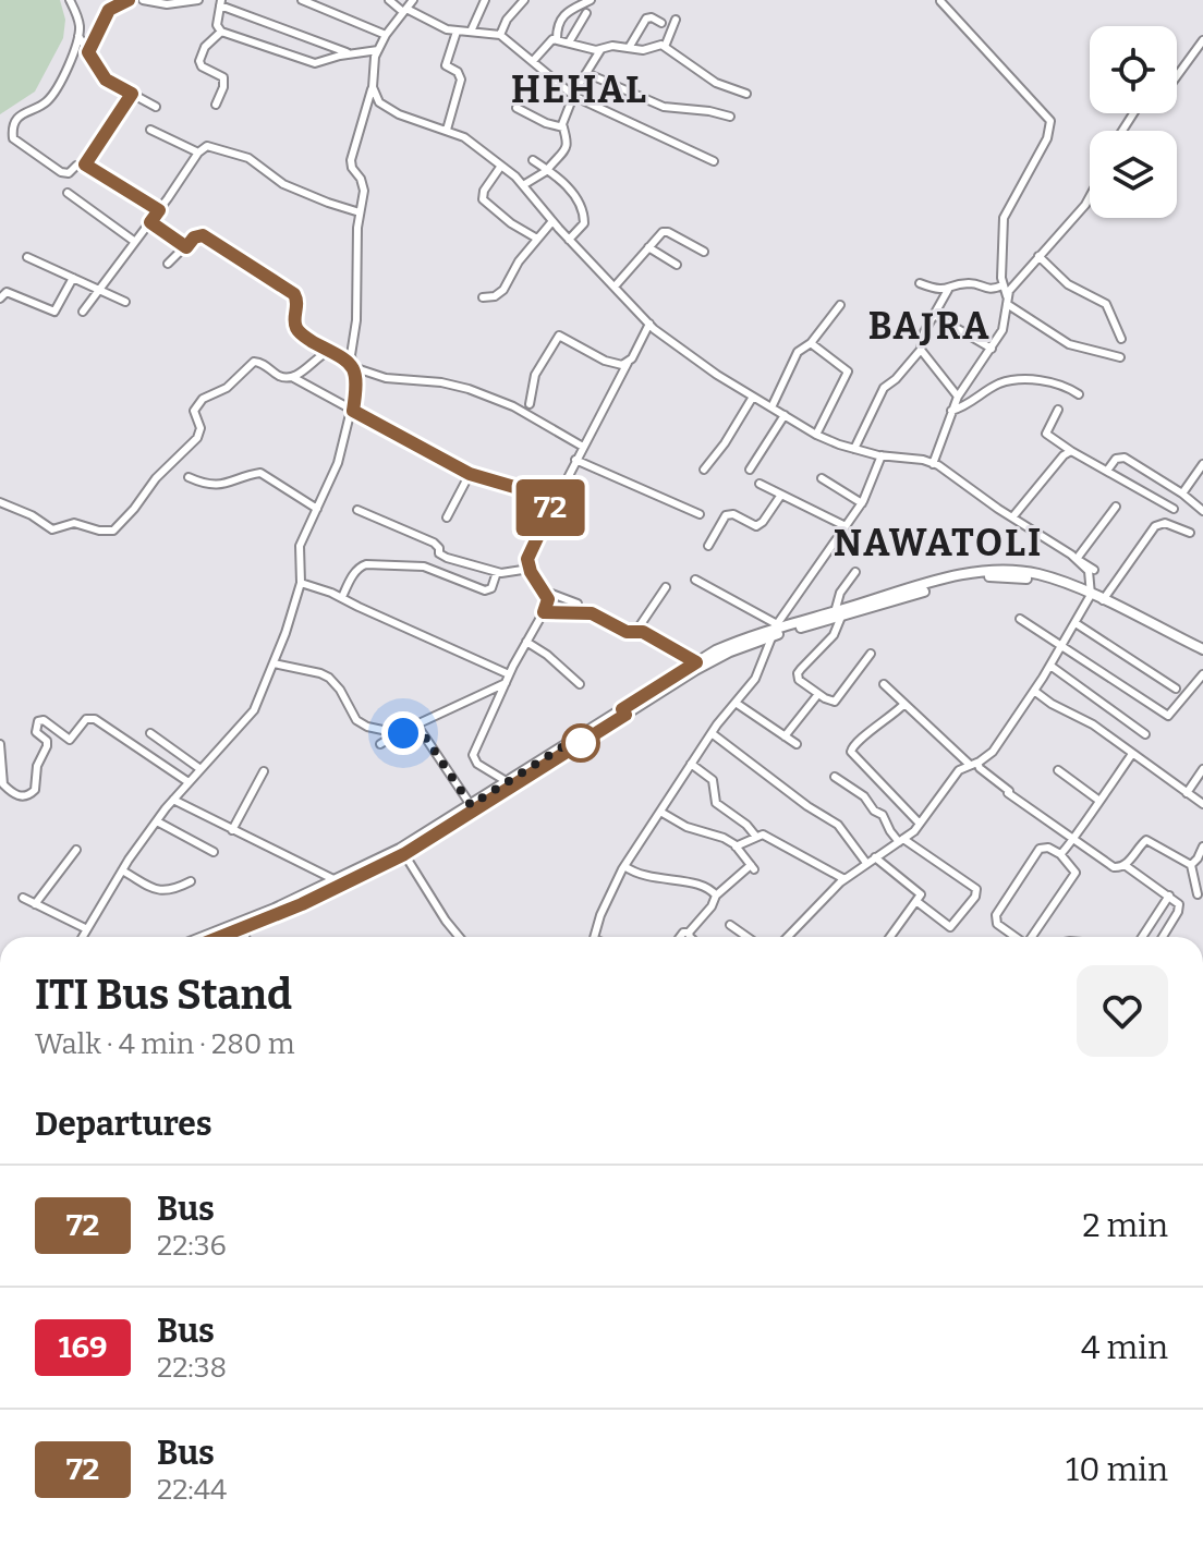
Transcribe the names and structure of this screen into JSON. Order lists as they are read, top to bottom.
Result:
{
  "districts": ["HEHAL", "BAJRA", "NAWATOLI"],
  "lines": ["bus line 72"],
  "page": {
    "on_map": "72",
    "heading": [
      ["ITI Bus Stand", "Walk · 4 min · 280 m"],
      "Departures"
    ],
    "list": [
      {
        "mark": "72",
        "name": "Bus",
        "note": "22:36",
        "value": "2 min"
      },
      {
        "mark": "169",
        "name": "Bus",
        "note": "22:38",
        "value": "4 min"
      },
      {
        "mark": "72",
        "name": "Bus",
        "note": "22:44",
        "value": "10 min"
      }
    ]
  }
}
